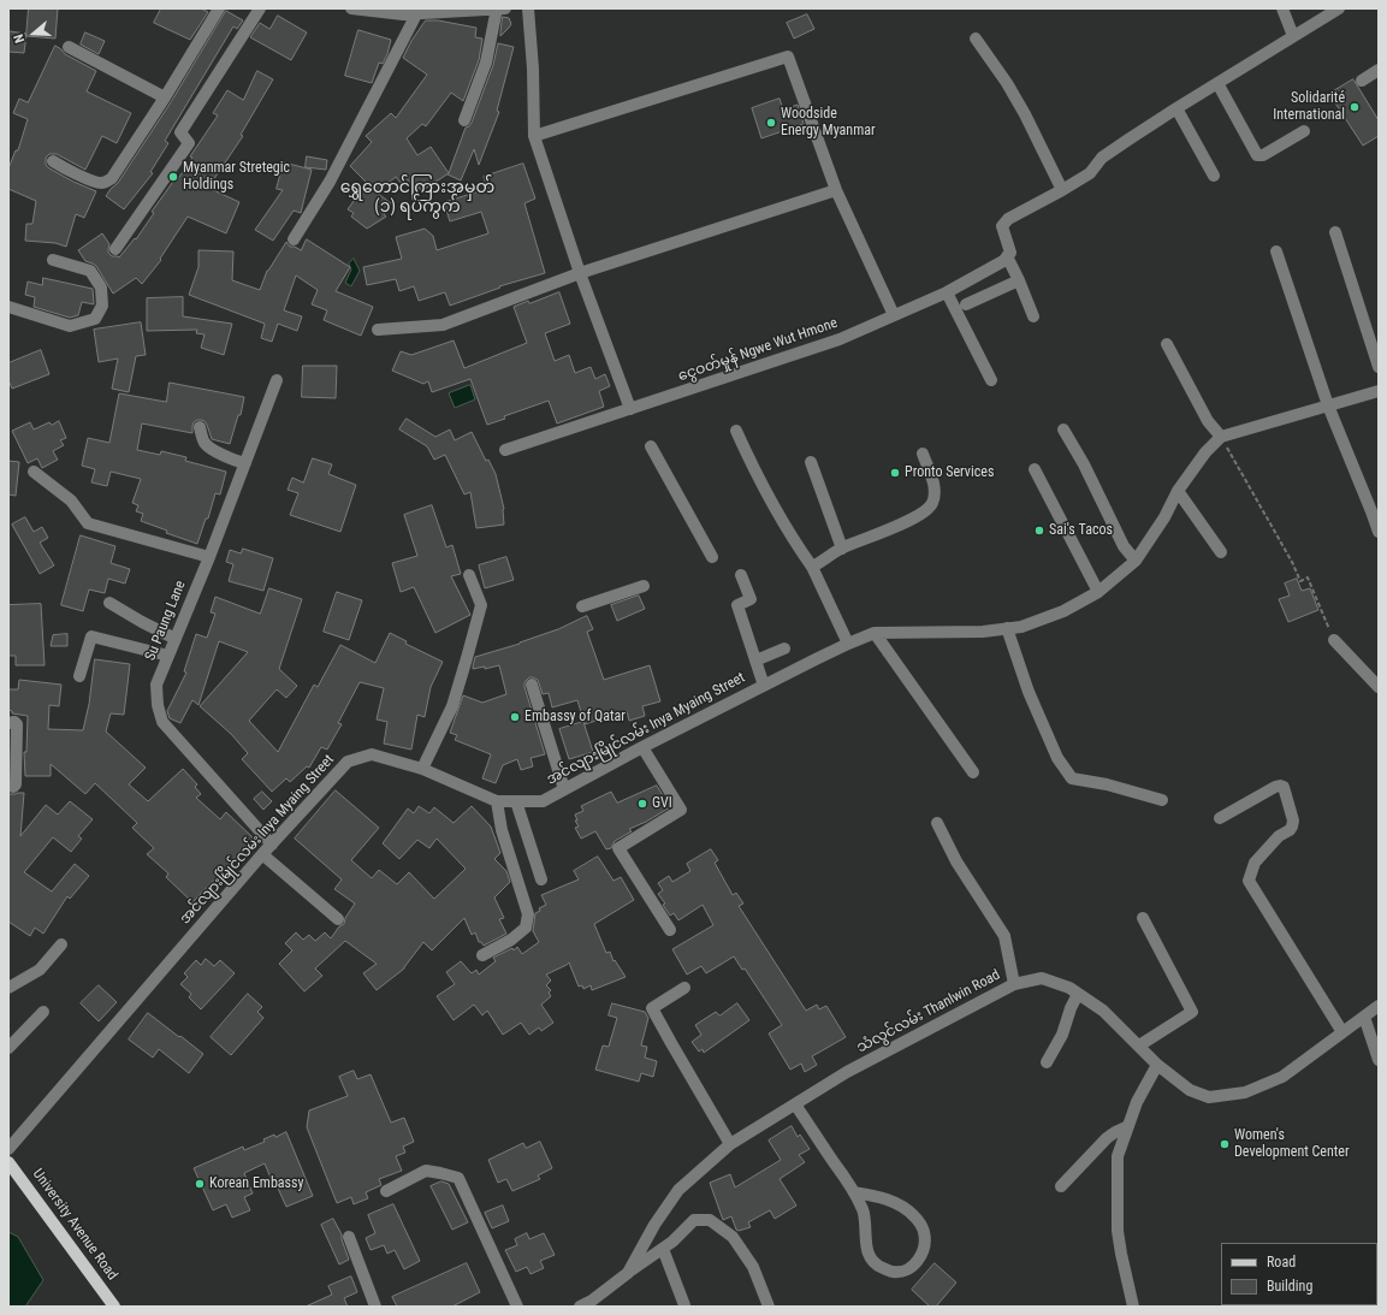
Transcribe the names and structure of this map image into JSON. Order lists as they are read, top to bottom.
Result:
{
  "streets": {
    "main road": ["University Avenue Road"],
    "street": [
      "ငွေဝတ်မှုန် Ngwe Wut Hmone",
      "Su Paung Lane",
      "အင်လျားမြိုင်လမ်း Inya Myaing Street",
      "သံလွင်လမ်း Thanlwin Road"
    ]
  },
  "crossings": [
    ["Su Paung Lane", "အင်လျားမြိုင်လမ်း Inya Myaing Street"]
  ],
  "districts": ["ရွှေတောင်ကြားအမှတ် (၁) ရပ်ကွက်"],
  "places": [
    "Solidarité International",
    "Woodside Energy Myanmar",
    "Myanmar Stretegic Holdings",
    "Pronto Services",
    "Sai's Tacos",
    "Embassy of Qatar",
    "GVI",
    "Women's Development Center",
    "Korean Embassy"
  ],
  "legend": ["Road", "Building"],
  "north": "left"
}
